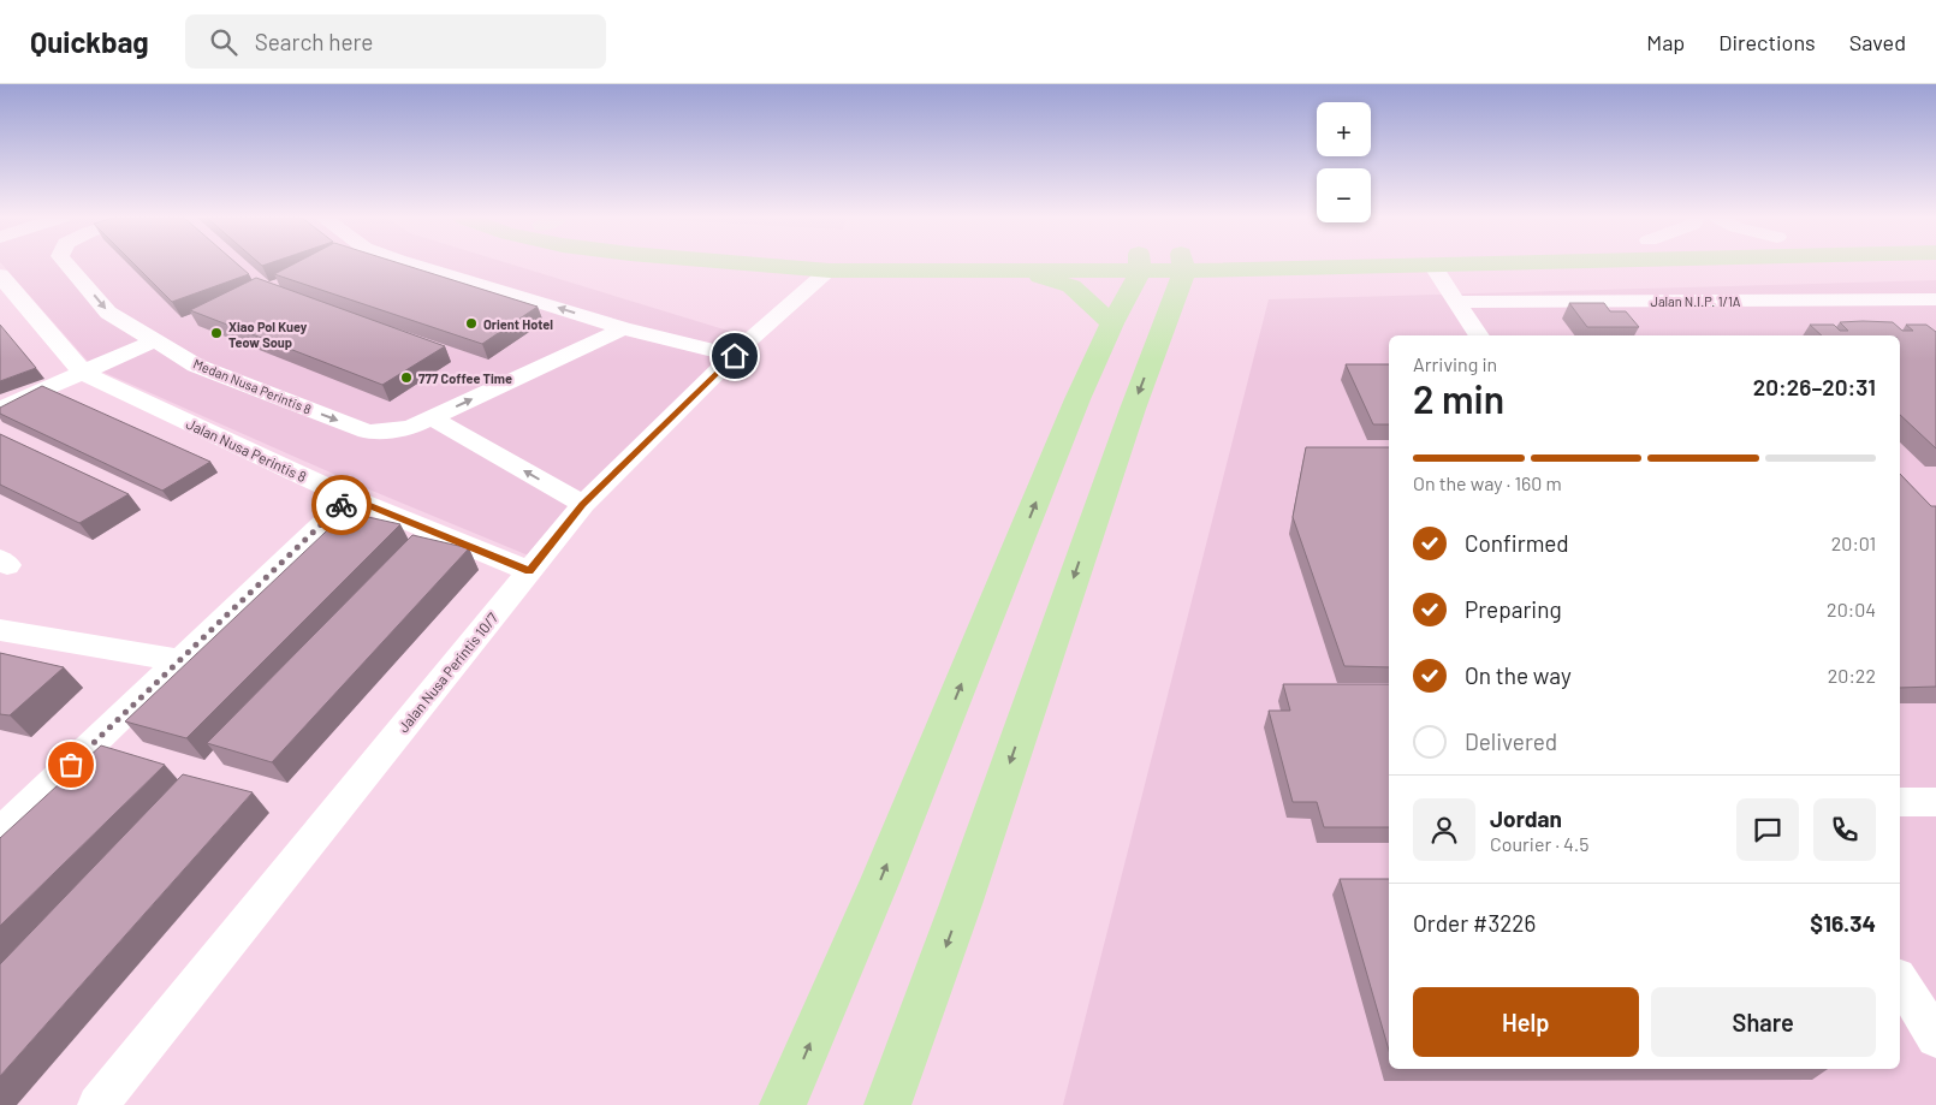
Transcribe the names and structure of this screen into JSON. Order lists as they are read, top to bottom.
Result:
{
  "streets": {
    "street": [
      "Jalan N.I.P. 1/1A",
      "Medan Nusa Perintis 8",
      "Jalan Nusa Perintis 8",
      "Jalan Nusa Perintis 10/7"
    ]
  },
  "crossings": [
    ["Jalan Nusa Perintis 8", "Jalan Nusa Perintis 10/7"]
  ],
  "places": ["Orient Hotel", "Xiao Pol Kuey Teow Soup", "777 Coffee Time"],
  "page": {
    "header": "Quickbag",
    "search": "Search here",
    "nav": ["Map", "Directions", "Saved"],
    "map_buttons": ["+", "−"],
    "heading": ["2 min", "Arriving in", "20:26–20:31"],
    "panel": [
      "Jordan",
      "Courier · 4.5",
      "Order #3226",
      "$16.34"
    ],
    "bar": "On the way · 160 m",
    "list": [
      ["Confirmed", "20:01"],
      ["Preparing", "20:04"],
      ["On the way", "20:22"],
      "Delivered"
    ],
    "buttons": ["Help", "Share"]
  }
}
